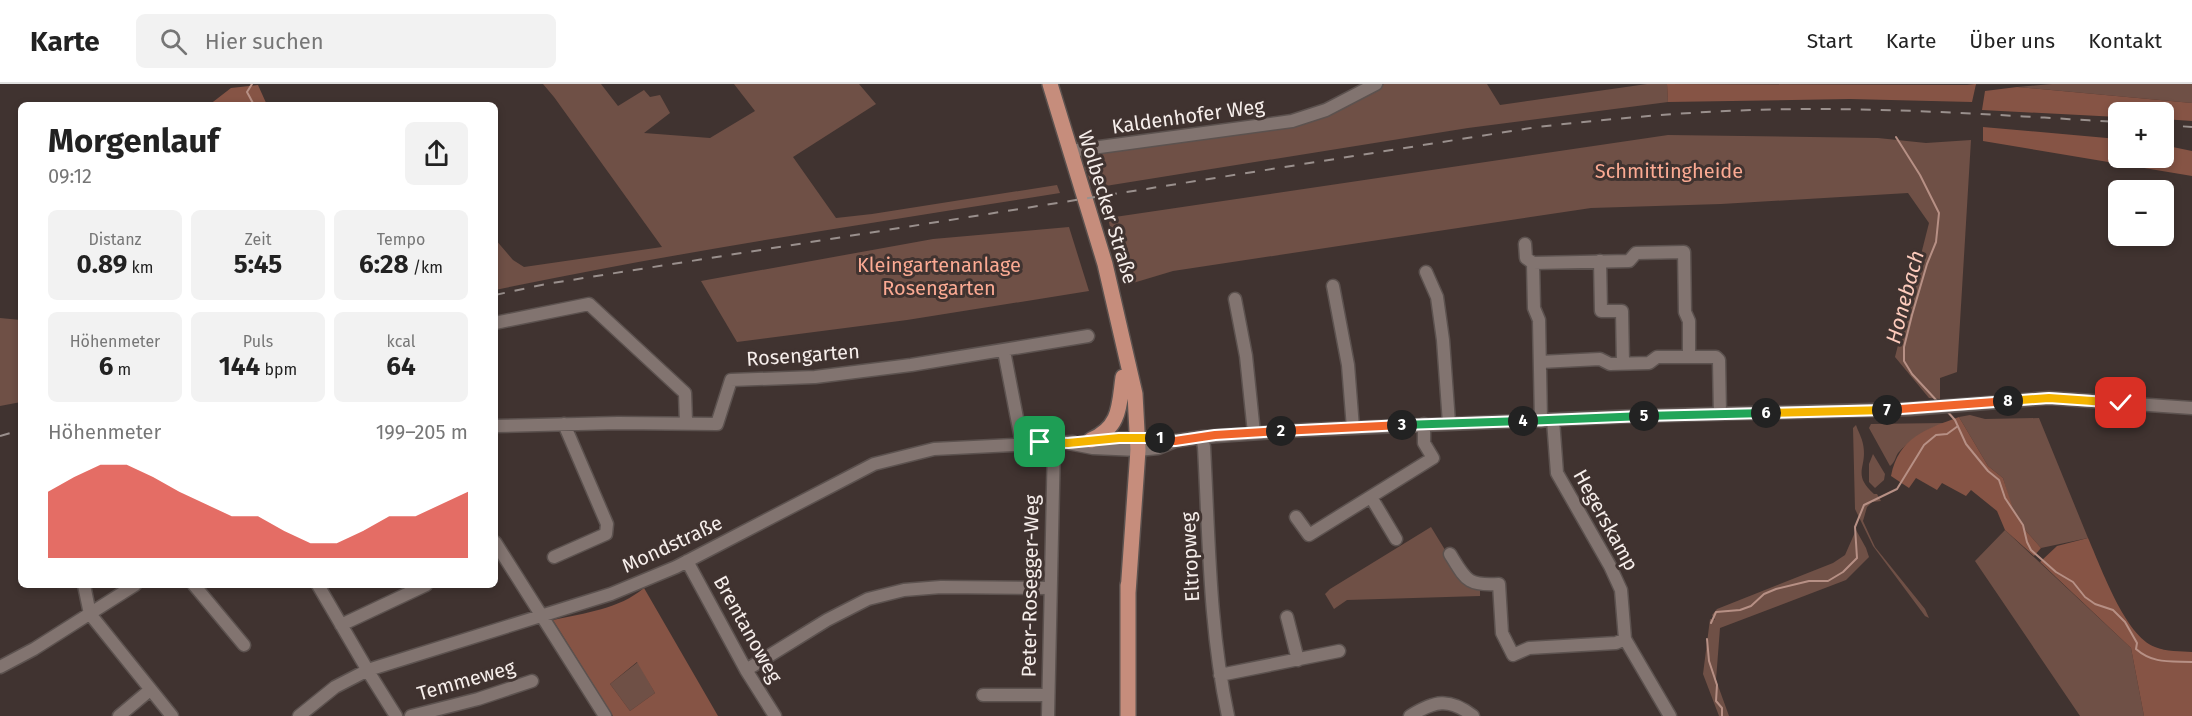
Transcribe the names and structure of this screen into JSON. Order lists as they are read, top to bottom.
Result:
{
  "streets": {
    "main road": ["Wolbecker Straße"],
    "street": [
      "Kaldenhofer Weg",
      "Rosengarten",
      "Hegerskamp",
      "Mondstraße",
      "Eltropweg",
      "Peter-Rosegger-Weg",
      "Brentanoweg",
      "Temmeweg"
    ]
  },
  "crossings": [
    ["Kaldenhofer Weg", "Wolbecker Straße"],
    ["Wolbecker Straße", "Mondstraße"],
    ["Mondstraße", "Peter-Rosegger-Weg"],
    ["Mondstraße", "Brentanoweg"]
  ],
  "water": ["Honebach"],
  "parks": ["Schmittingheide", "Kleingartenanlage Rosengarten"],
  "page": {
    "header": "Karte",
    "search": "Hier suchen",
    "nav": [
      "Start",
      "Karte",
      "Über uns",
      "Kontakt"
    ],
    "map_buttons": ["+", "−"],
    "heading": ["Morgenlauf", "09:12"],
    "stats": [
      ["Distanz", "0.89 km"],
      ["Zeit", "5:45"],
      ["Tempo", "6:28 /km"],
      ["Höhenmeter", "6 m"],
      ["Puls", "144 bpm"],
      ["kcal", "64"]
    ],
    "pins": [
      "8",
      "7",
      "6",
      "5",
      "4",
      "3",
      "2",
      "1"
    ],
    "chart": ["Höhenmeter", "199–205 m"]
  }
}
